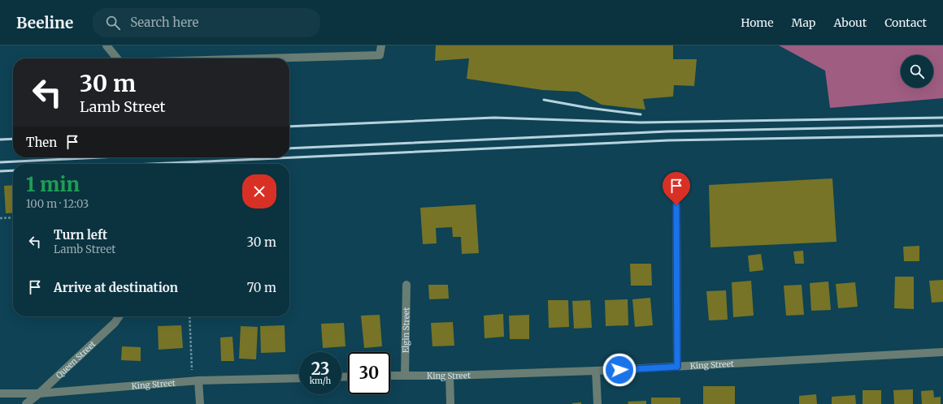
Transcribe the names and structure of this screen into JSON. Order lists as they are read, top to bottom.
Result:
{
  "streets": {
    "street": ["Elgin Street", "Queen Street", "King Street"]
  },
  "crossings": [
    ["Elgin Street", "King Street"],
    ["Queen Street", "King Street"]
  ],
  "page": {
    "header": "Beeline",
    "search": "Search here",
    "nav": [
      "Home",
      "Map",
      "About",
      "Contact"
    ],
    "turn": ["30 m", "Lamb Street"],
    "then": "Then",
    "heading": ["1 min", "100 m · 12:03"],
    "list": [
      {
        "name": "Turn left",
        "note": "Lamb Street",
        "value": "30 m"
      },
      {
        "name": "Arrive at destination",
        "value": "70 m"
      }
    ],
    "speed": "23 km/h",
    "limit": "30"
  }
}
